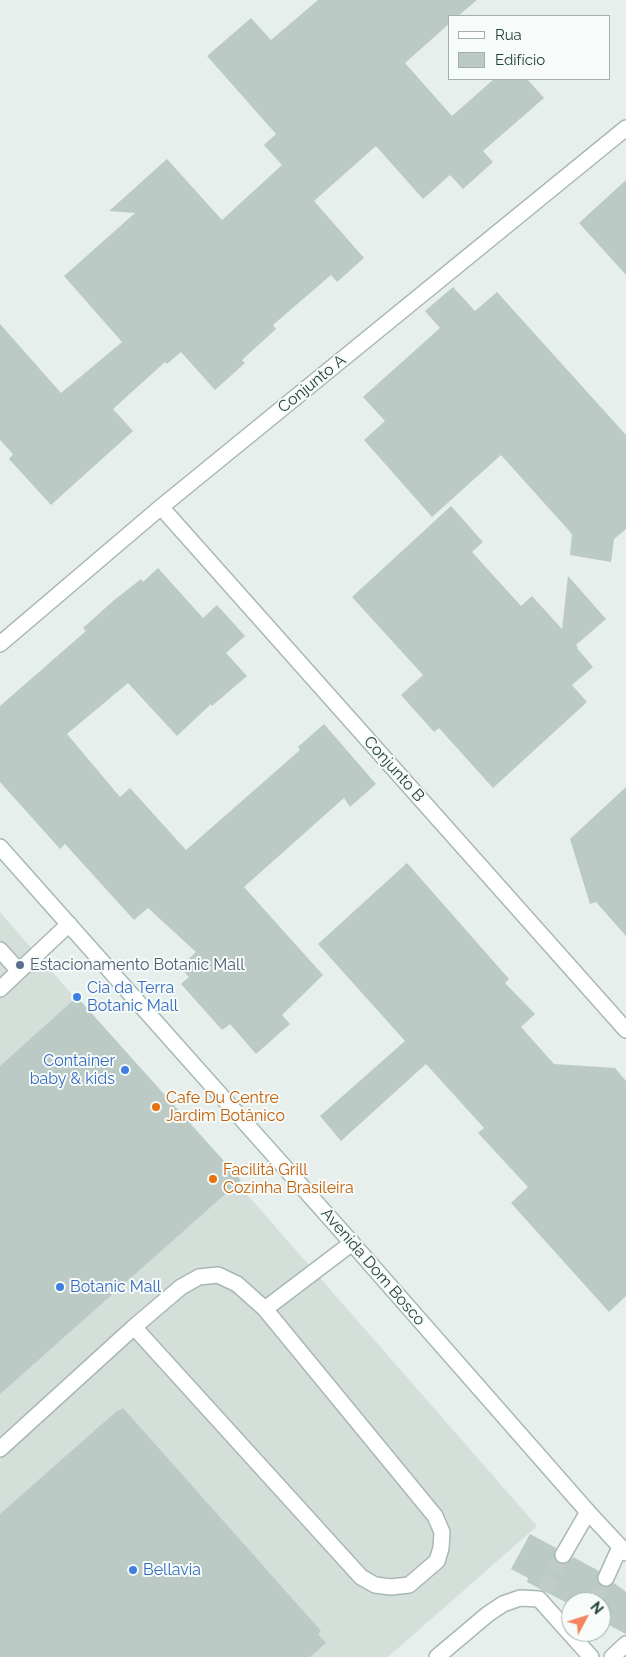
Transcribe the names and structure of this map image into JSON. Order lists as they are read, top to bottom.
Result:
{
  "streets": {
    "street": ["Conjunto A", "Conjunto B", "Avenida Dom Bosco"]
  },
  "crossings": [
    ["Conjunto A", "Conjunto B"]
  ],
  "places": [
    "Estacionamento Botanic Mall",
    "Cia da Terra Botanic Mall",
    "Container baby & kids",
    "Cafe Du Centre Jardim Botânico",
    "Facilitá Grill Cozinha Brasileira",
    "Botanic Mall",
    "Bellavia"
  ],
  "legend": ["Rua", "Edifício"],
  "north": "top right"
}
